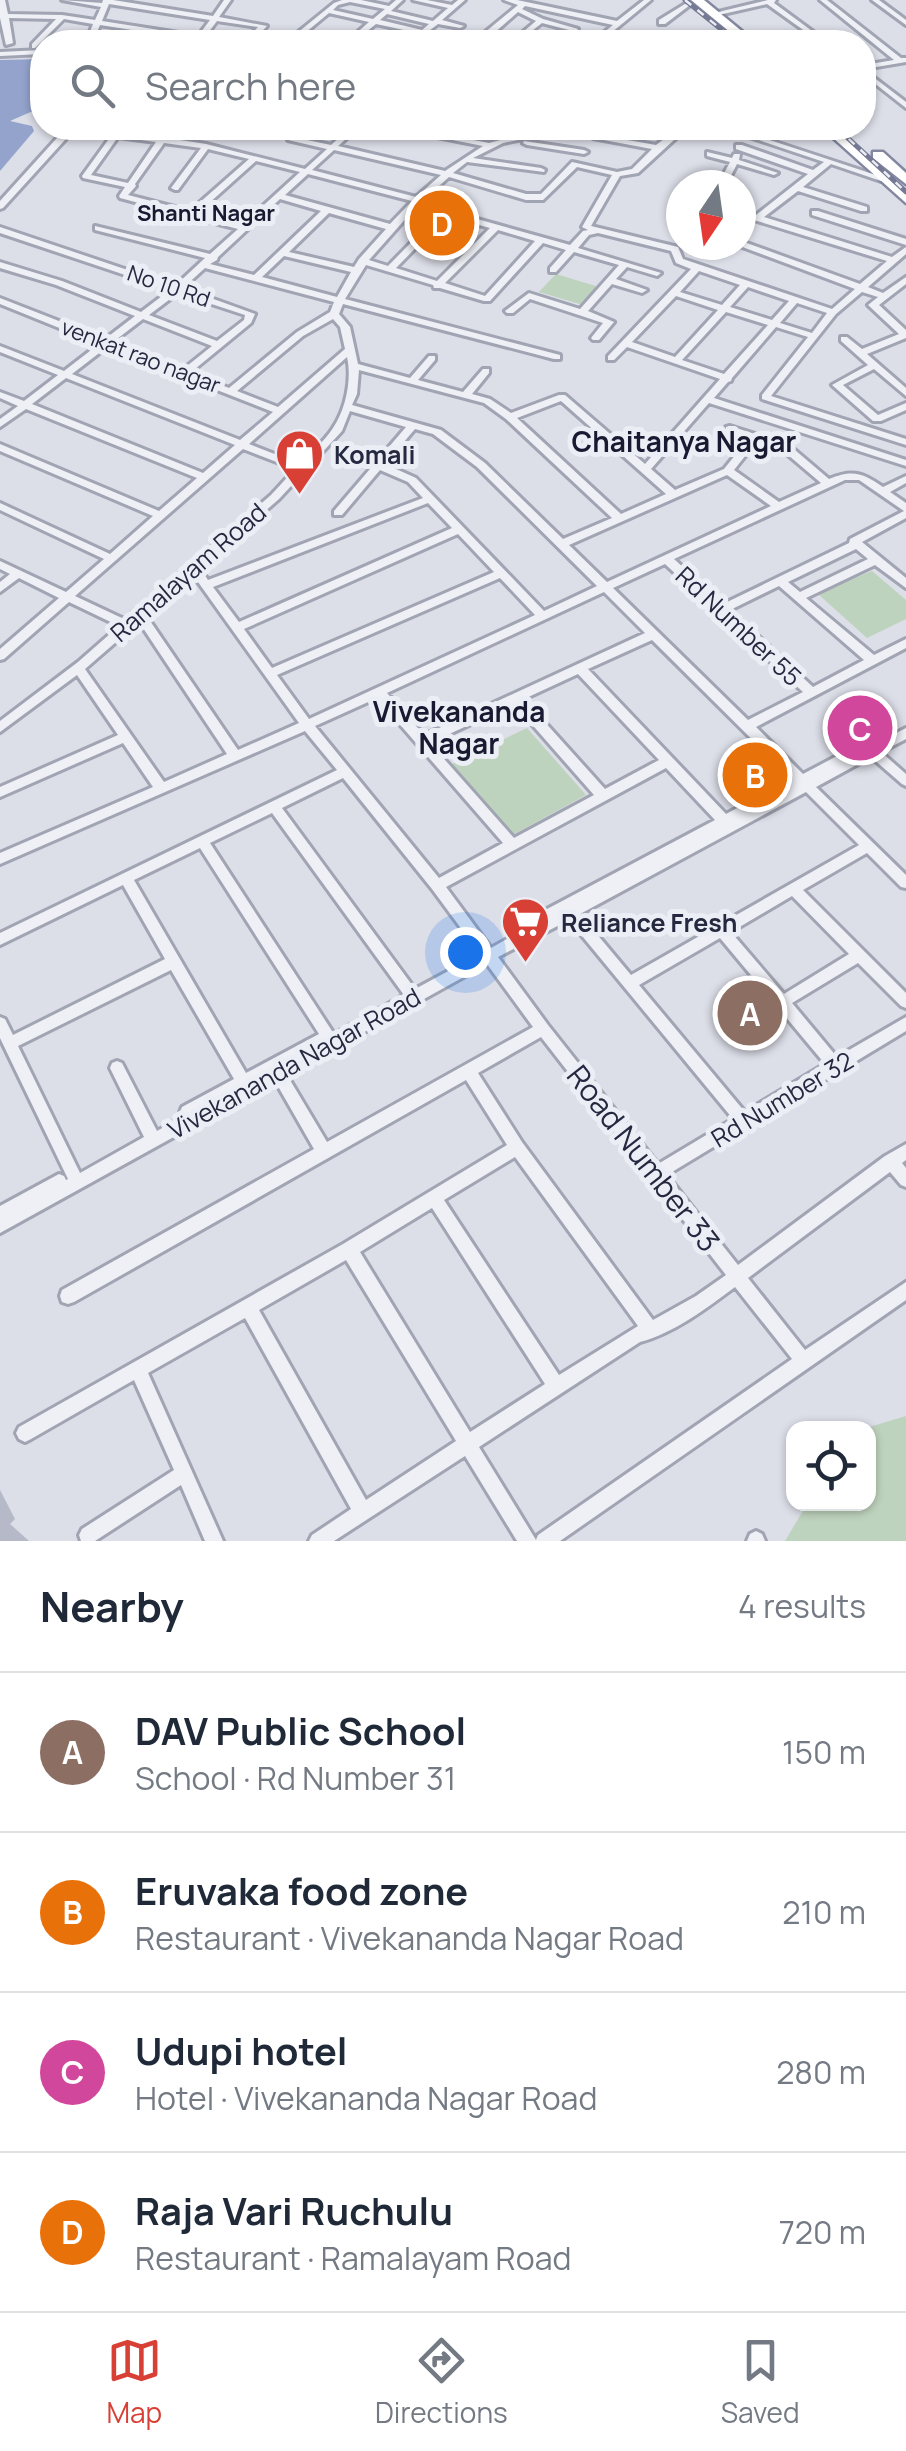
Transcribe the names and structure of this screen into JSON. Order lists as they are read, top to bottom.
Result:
{
  "streets": {
    "street": [
      "No 10 Rd",
      "venkat rao nagar",
      "Ramalayam Road",
      "Rd Number 55",
      "Vivekananda Nagar Road",
      "Rd Number 32",
      "Road Number 33"
    ]
  },
  "crossings": [
    ["No 10 Rd", "venkat rao nagar"],
    ["Ramalayam Road", "Road Number 33"],
    ["Vivekananda Nagar Road", "Road Number 33"],
    ["Rd Number 32", "Road Number 33"]
  ],
  "districts": ["Shanti Nagar", "Chaitanya Nagar", "Vivekananda Nagar"],
  "places": {
    "shop": ["Komali"],
    "supermarket": ["Reliance Fresh"]
  },
  "north": "bottom",
  "page": {
    "search": "Search here",
    "pins": [
      "D",
      "C",
      "B",
      "A"
    ],
    "heading": ["Nearby", "4 results"],
    "list": [
      {
        "mark": "A",
        "name": "DAV Public School",
        "note": "School · Rd Number 31",
        "value": "150 m"
      },
      {
        "mark": "B",
        "name": "Eruvaka food zone",
        "note": "Restaurant · Vivekananda Nagar Road",
        "value": "210 m"
      },
      {
        "mark": "C",
        "name": "Udupi hotel",
        "note": "Hotel · Vivekananda Nagar Road",
        "value": "280 m"
      },
      {
        "mark": "D",
        "name": "Raja Vari Ruchulu",
        "note": "Restaurant · Ramalayam Road",
        "value": "720 m"
      }
    ],
    "nav": ["Map", "Directions", "Saved"]
  }
}
